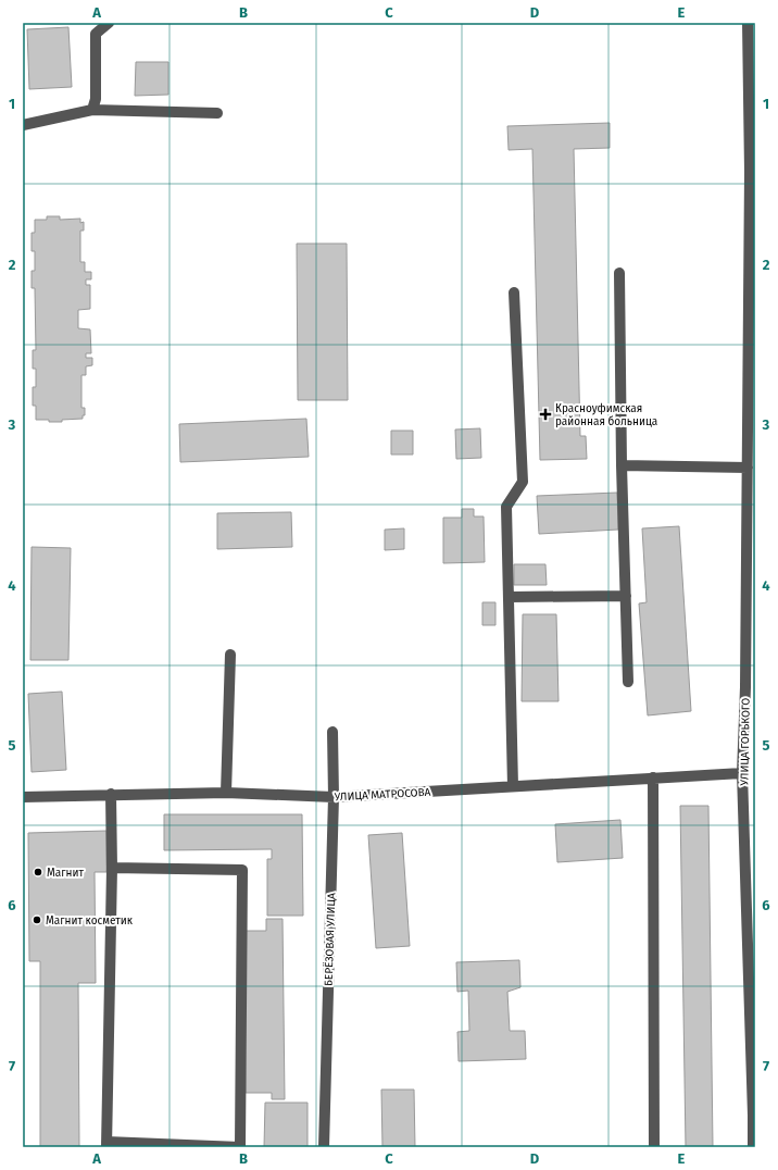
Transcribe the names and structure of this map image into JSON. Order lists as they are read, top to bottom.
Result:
{
  "streets": {
    "street": ["УЛИЦА ГОРЬКОГО", "УЛИЦА МАТРОСОВА", "БЕРЁЗОВАЯ УЛИЦА"]
  },
  "crossings": [
    ["УЛИЦА ГОРЬКОГО", "УЛИЦА МАТРОСОВА"],
    ["УЛИЦА МАТРОСОВА", "БЕРЁЗОВАЯ УЛИЦА"]
  ],
  "places": {
    "health": ["Красноуфимская районная больница"],
    "other": ["Магнит", "Магнит косметик"]
  },
  "grid": {
    "columns": [
      "A",
      "B",
      "C",
      "D",
      "E"
    ],
    "rows": [
      "1",
      "2",
      "3",
      "4",
      "5",
      "6",
      "7"
    ]
  }
}
